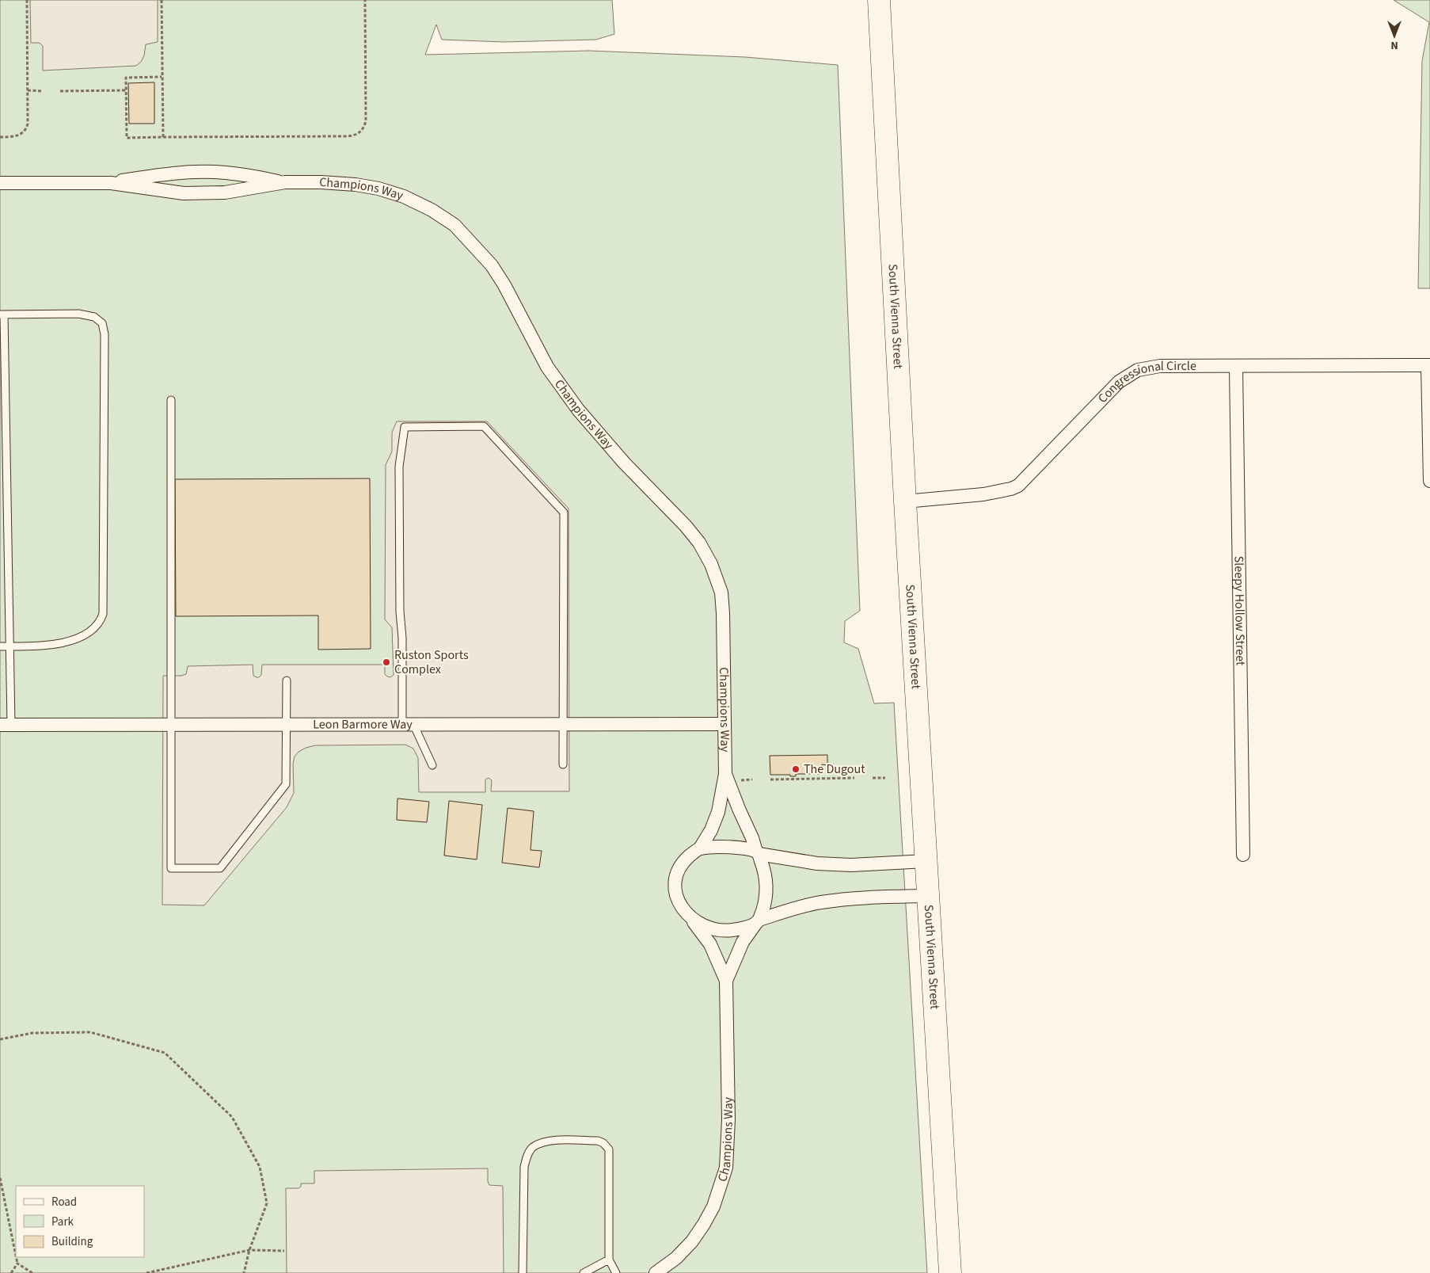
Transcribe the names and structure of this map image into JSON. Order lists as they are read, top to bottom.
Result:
{
  "streets": {
    "highway": ["South Vienna Street"],
    "street": [
      "Champions Way",
      "Congressional Circle",
      "Sleepy Hollow Street",
      "Leon Barmore Way"
    ]
  },
  "crossings": [
    ["Champions Way", "South Vienna Street"],
    ["Champions Way", "Leon Barmore Way"],
    ["South Vienna Street", "Congressional Circle"],
    ["Congressional Circle", "Sleepy Hollow Street"]
  ],
  "places": ["Ruston Sports Complex", "The Dugout"],
  "legend": ["Road", "Park", "Building"],
  "north": "bottom"
}
